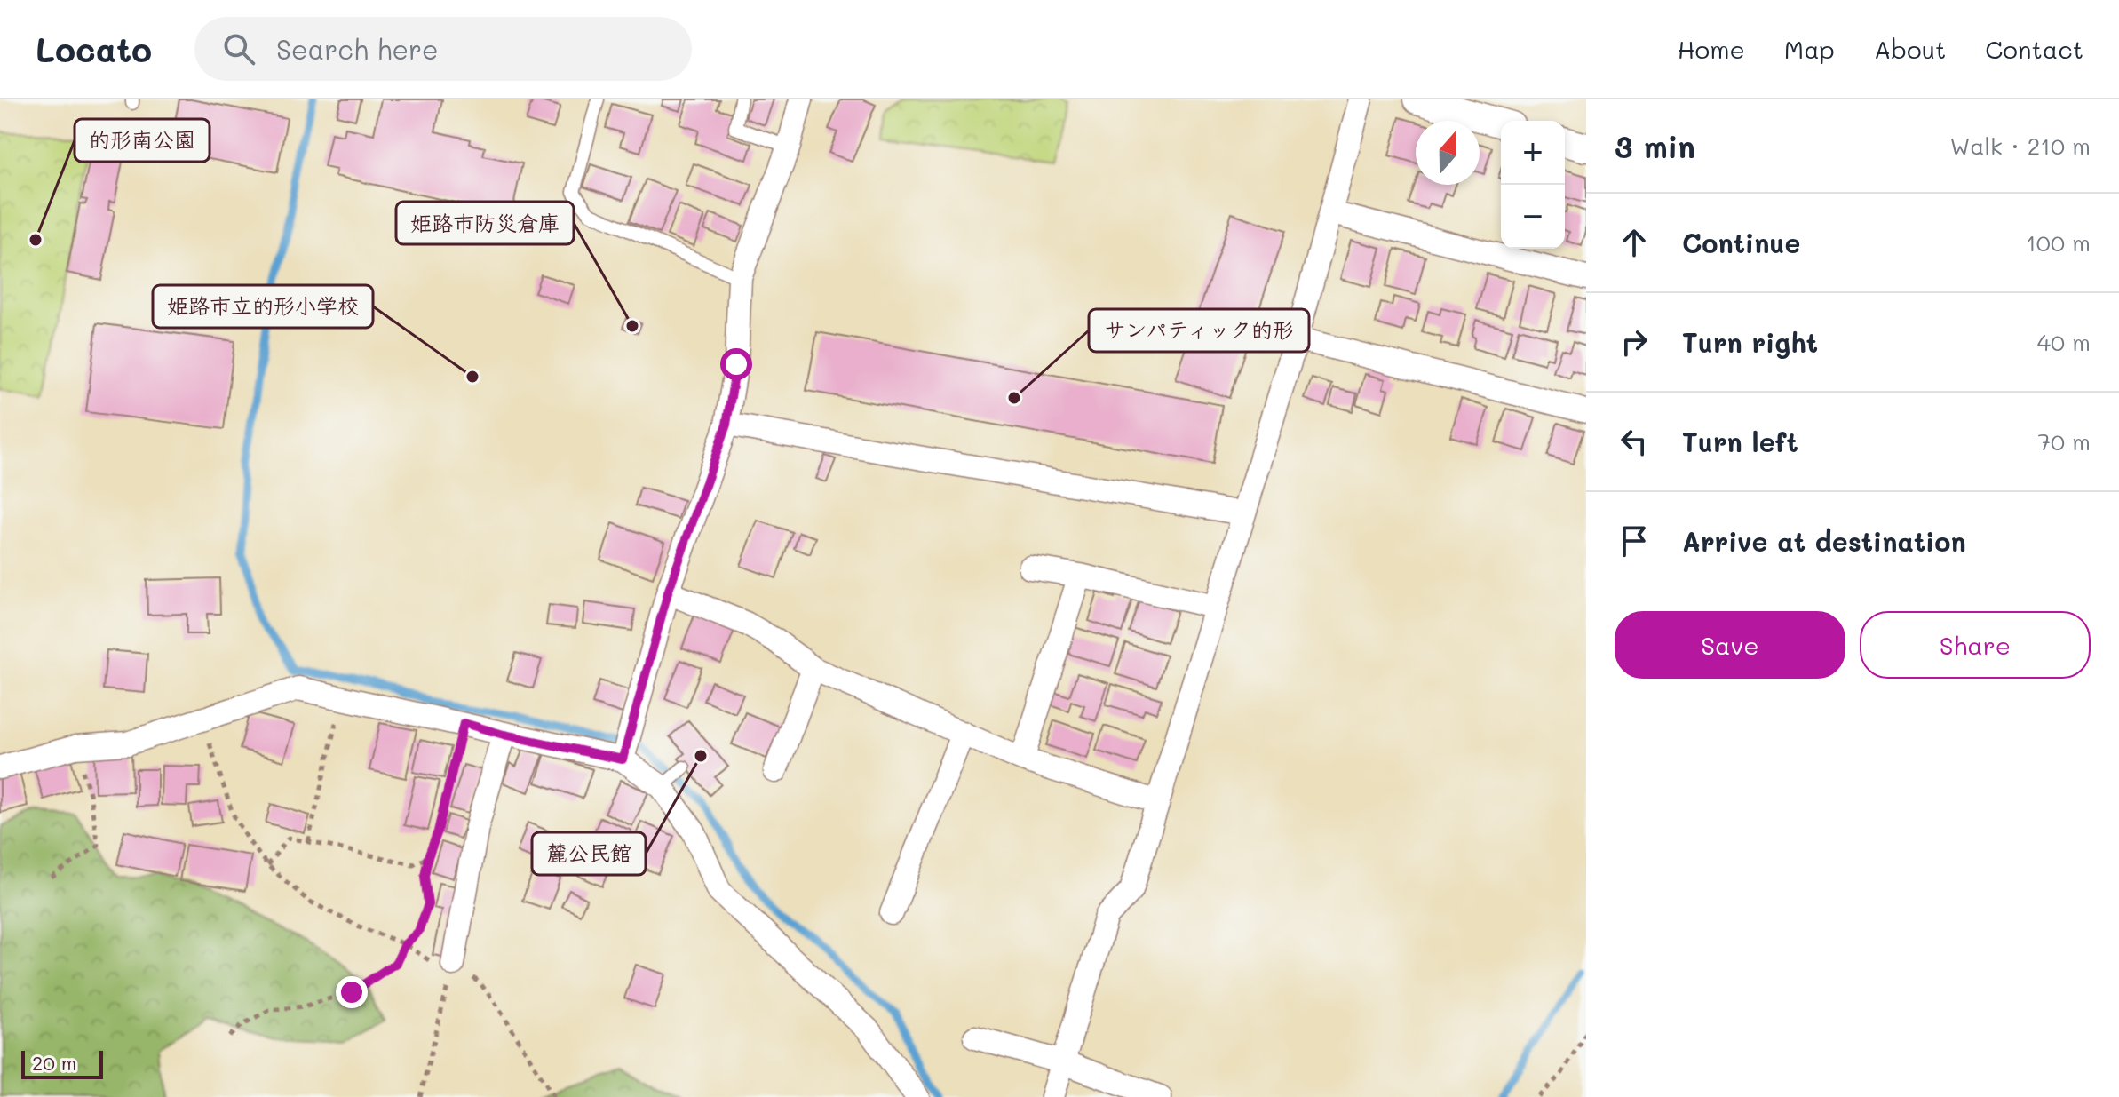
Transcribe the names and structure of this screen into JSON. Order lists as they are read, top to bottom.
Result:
{
  "places": [
    "的形南公園",
    "姫路市防災倉庫",
    "姫路市立的形小学校",
    "サンパティック的形",
    "麓公民館"
  ],
  "scale_bar": "20 m",
  "north": "top",
  "page": {
    "header": "Locato",
    "search": "Search here",
    "nav": [
      "Home",
      "Map",
      "About",
      "Contact"
    ],
    "heading": ["3 min", "Walk · 210 m"],
    "map_buttons": ["+", "−"],
    "list": [
      ["Continue", "100 m"],
      ["Turn right", "40 m"],
      ["Turn left", "70 m"],
      "Arrive at destination"
    ],
    "buttons": ["Save", "Share"],
    "scale": "20 m"
  }
}
